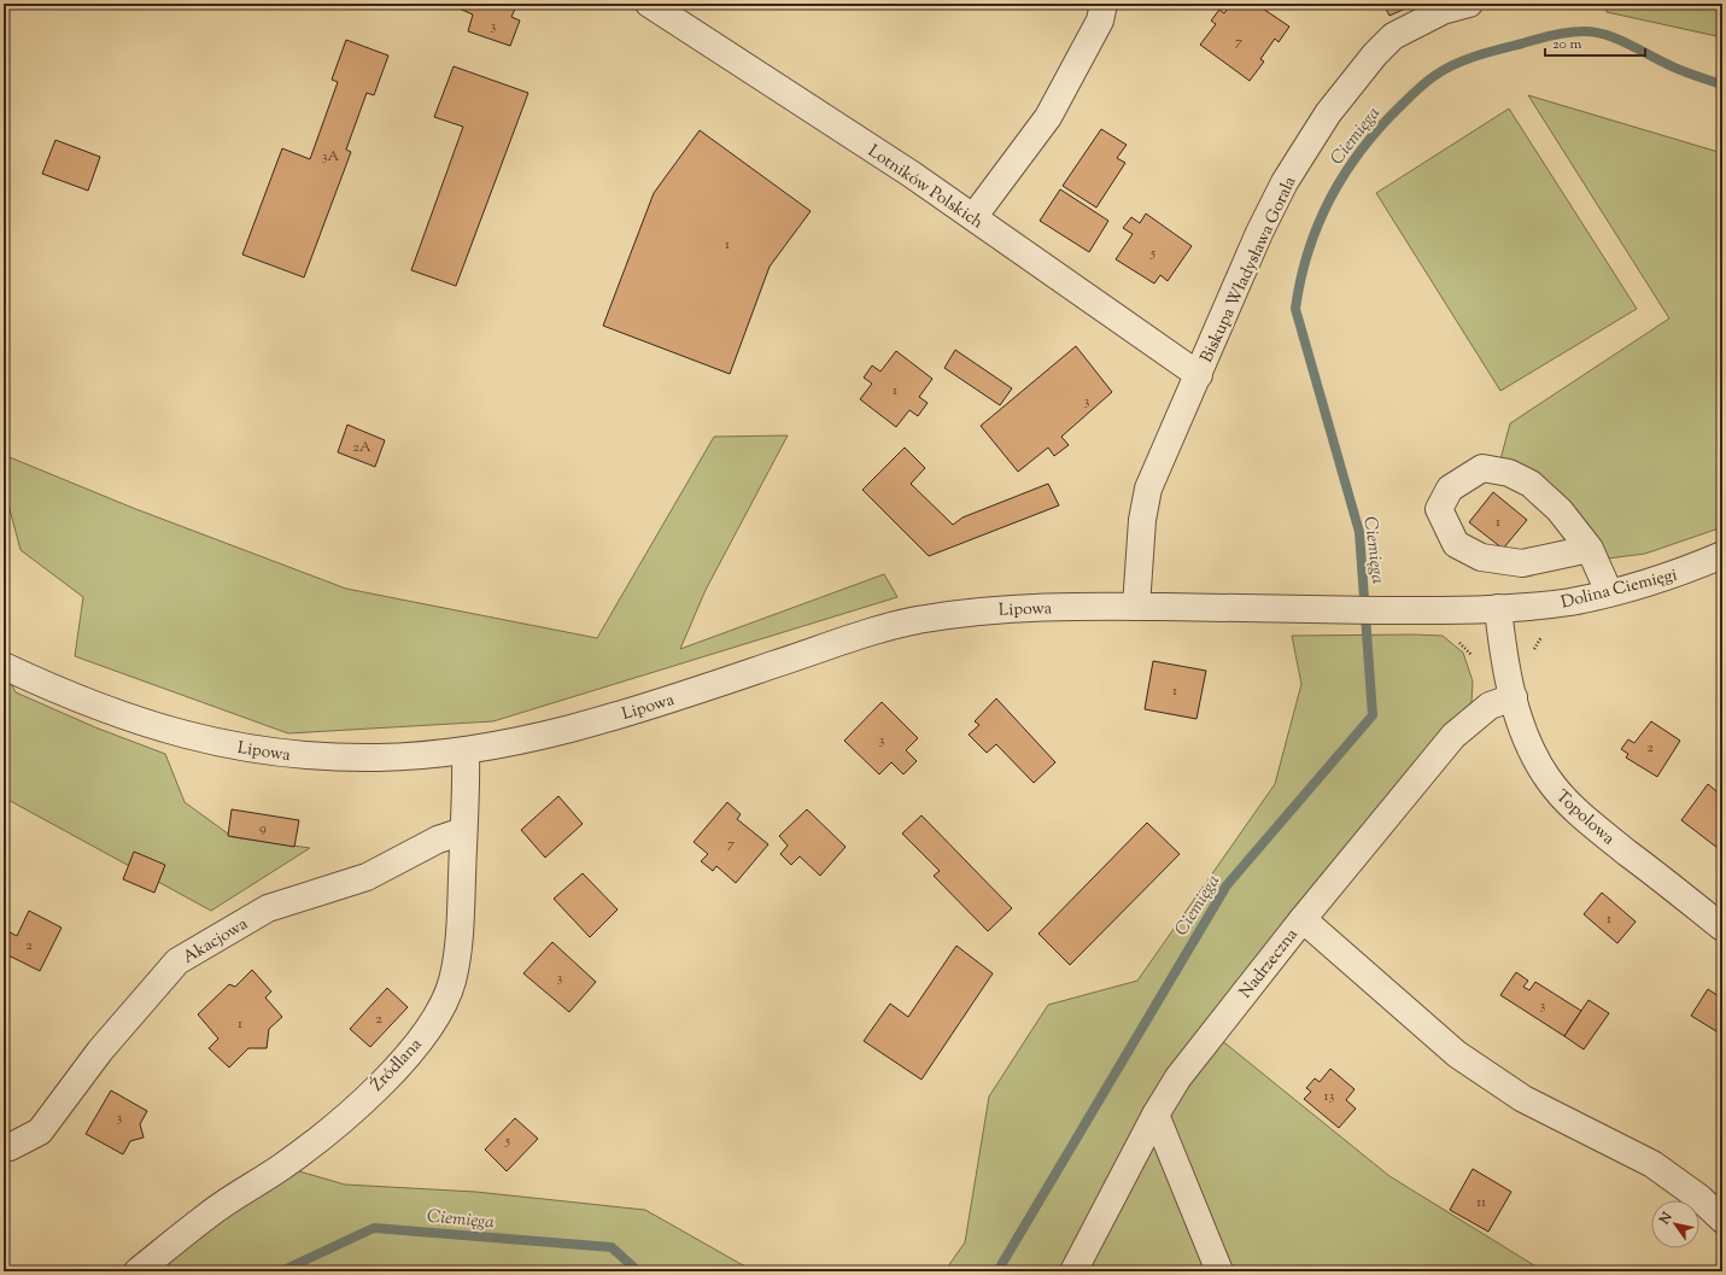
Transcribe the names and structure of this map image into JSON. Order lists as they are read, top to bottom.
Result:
{
  "streets": {
    "street": [
      "Lotników Polskich",
      "Biskupa Władysława Gorala",
      "Dolina Ciemięgi",
      "Lipowa",
      "Topolowa",
      "Akacjowa",
      "Nadrzeczna",
      "Źródlana"
    ]
  },
  "crossings": [
    ["Lotników Polskich", "Biskupa Władysława Gorala"],
    ["Biskupa Władysława Gorala", "Lipowa"],
    ["Dolina Ciemięgi", "Lipowa"],
    ["Dolina Ciemięgi", "Topolowa"],
    ["Lipowa", "Źródlana"],
    ["Topolowa", "Nadrzeczna"],
    ["Akacjowa", "Źródlana"]
  ],
  "water": ["Ciemięga"],
  "house_numbers": [
    "3",
    "7",
    "3A",
    "1",
    "5",
    "1",
    "3",
    "2A",
    "1",
    "1",
    "3",
    "2",
    "9",
    "7",
    "1",
    "2",
    "3",
    "3",
    "2",
    "1",
    "13",
    "3",
    "5",
    "11"
  ],
  "scale_bar": "20 m",
  "north": "top left"
}
